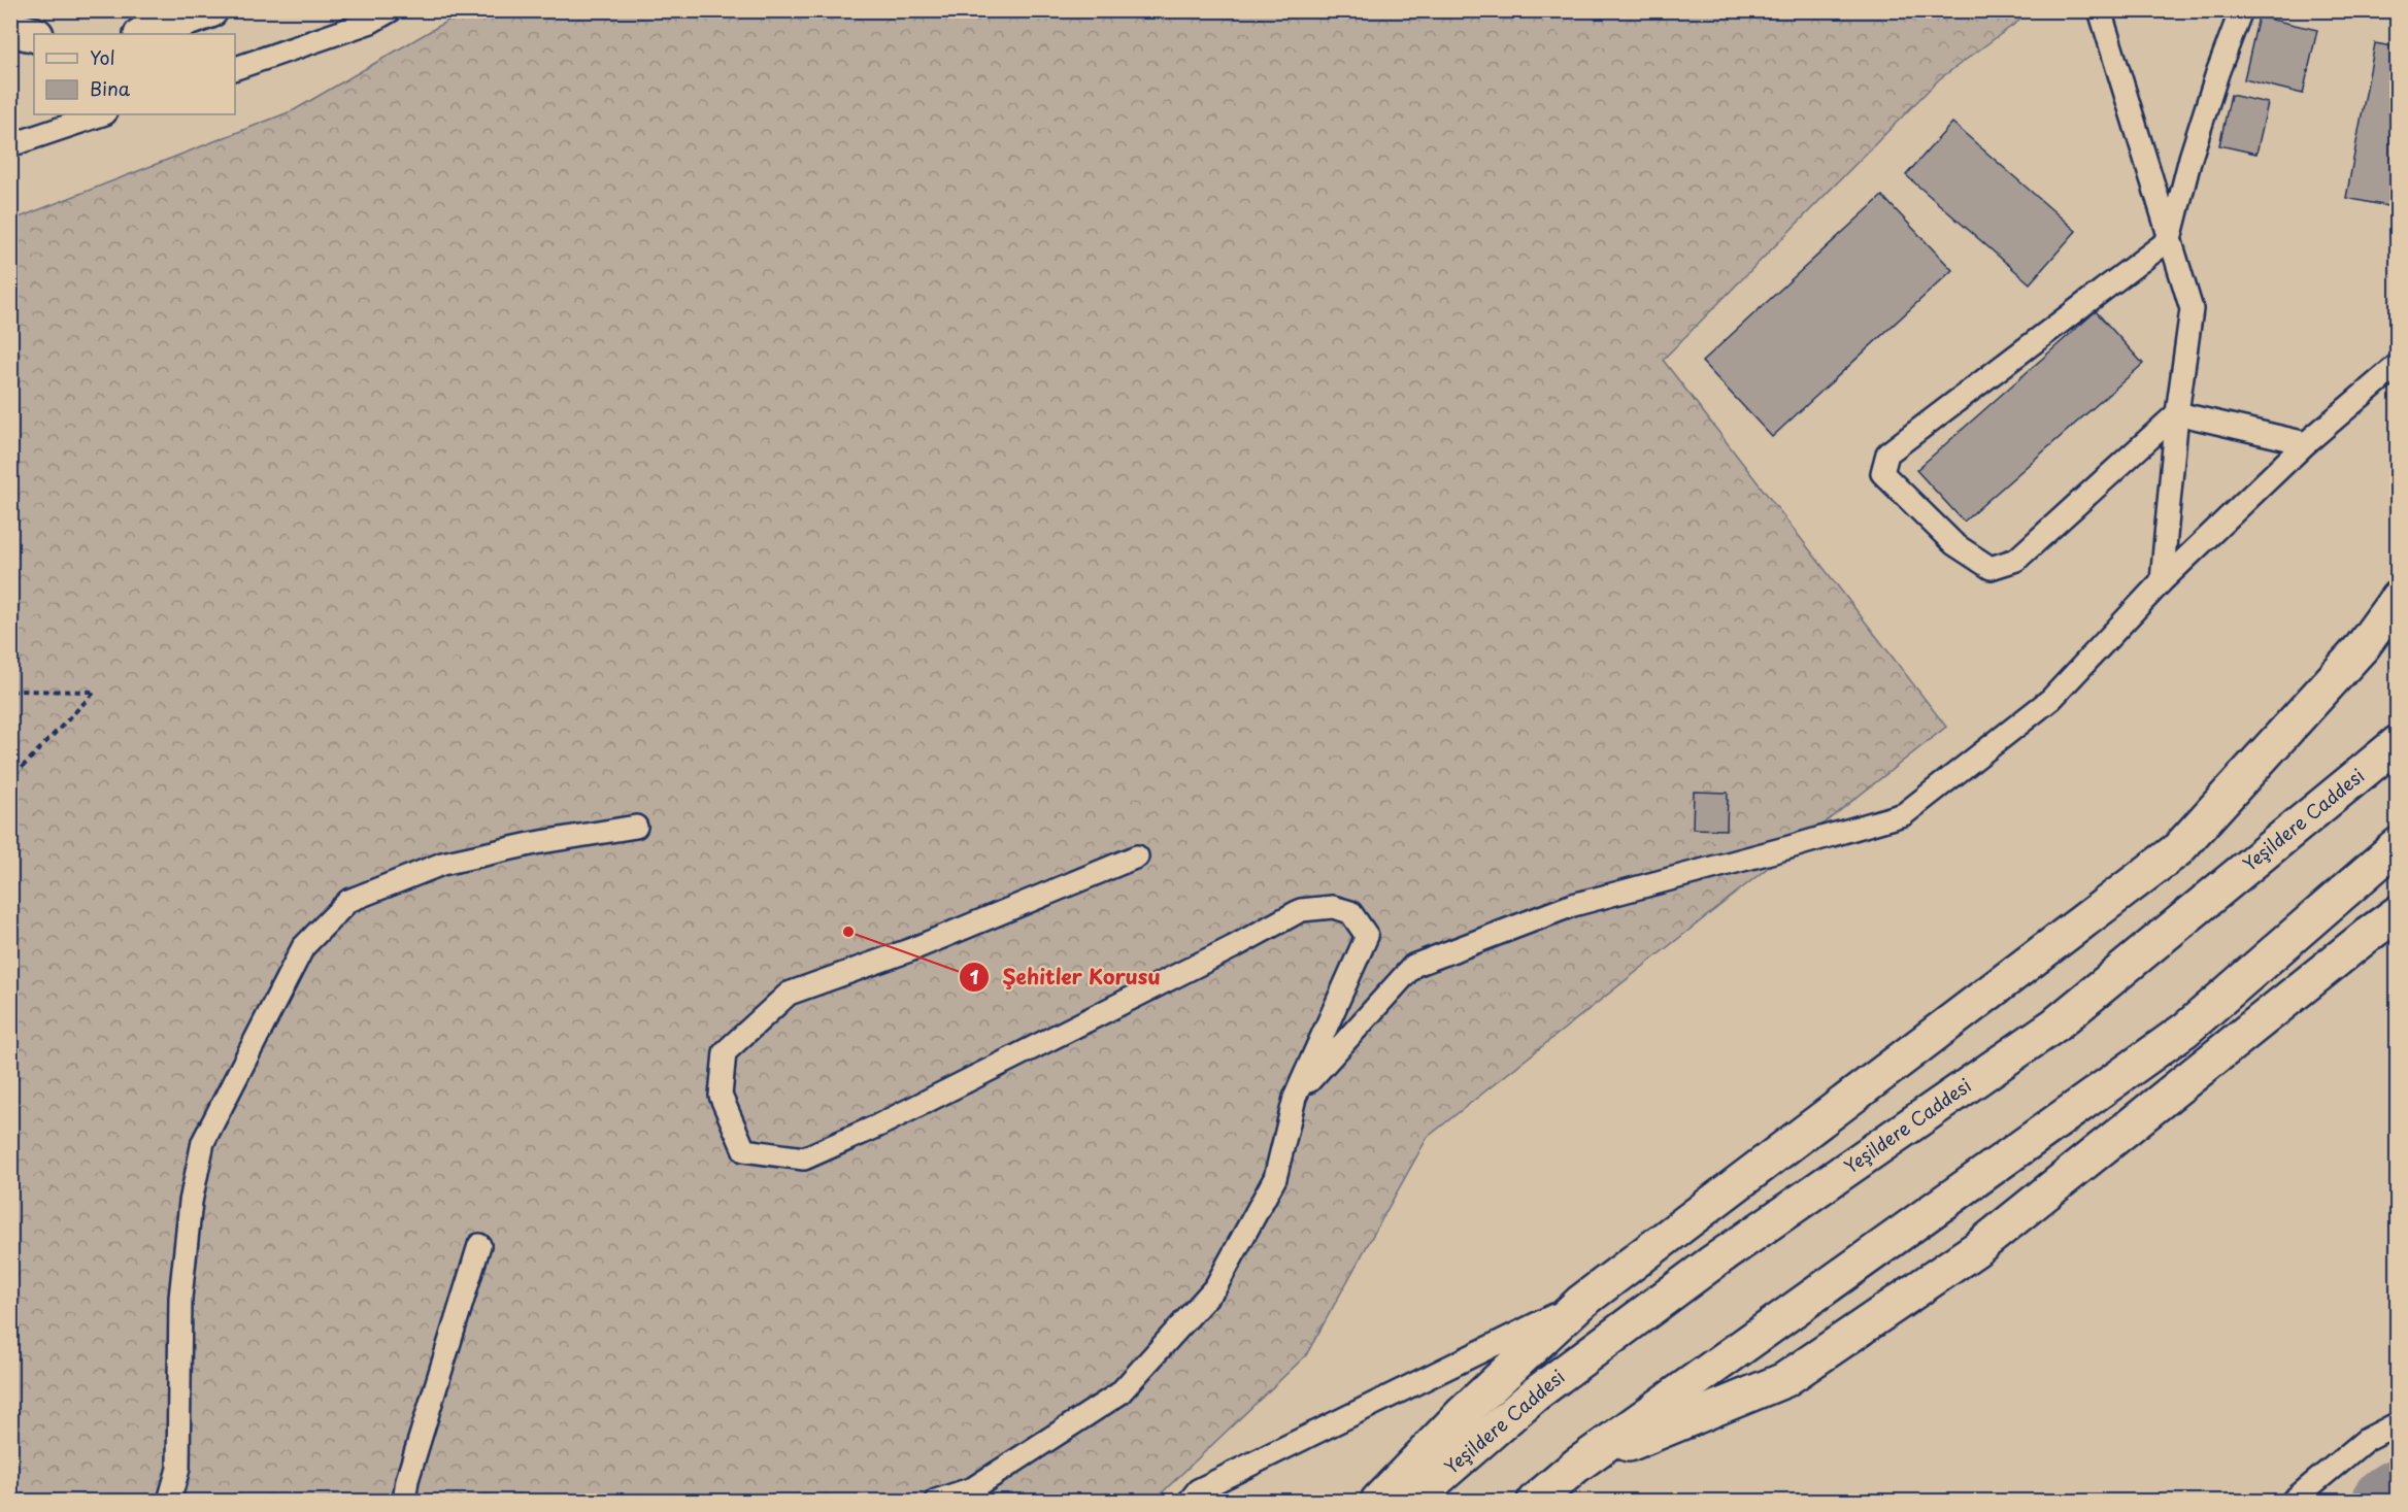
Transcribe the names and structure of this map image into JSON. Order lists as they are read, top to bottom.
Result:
{
  "streets": {
    "main road": ["Yeşildere Caddesi"]
  },
  "places": ["Şehitler Korusu"],
  "legend": ["Yol", "Bina"]
}
